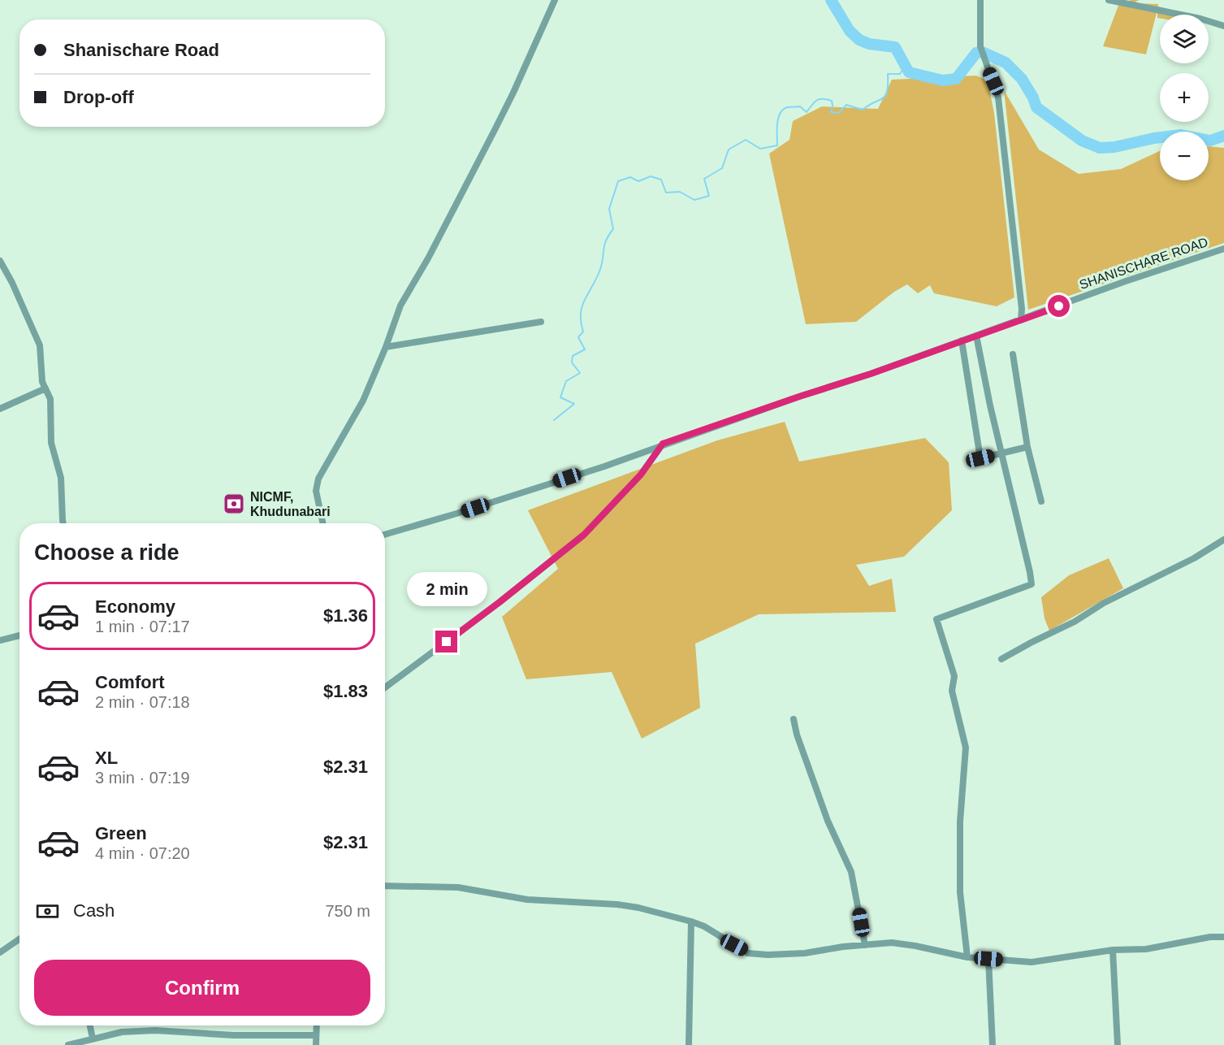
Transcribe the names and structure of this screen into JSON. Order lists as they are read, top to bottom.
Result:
{
  "streets": {
    "street": ["SHANISCHARE ROAD"]
  },
  "places": {
    "bank": ["NICMF, Khudunabari"]
  },
  "page": {
    "map_buttons": ["+", "−"],
    "banner": ["Shanischare Road", "Drop-off"],
    "heading": "Choose a ride",
    "bubble": "2 min",
    "list": [
      {
        "name": "Economy",
        "note": "1 min · 07:17",
        "value": "$1.36"
      },
      {
        "name": "Comfort",
        "note": "2 min · 07:18",
        "value": "$1.83"
      },
      {
        "name": "XL",
        "note": "3 min · 07:19",
        "value": "$2.31"
      },
      {
        "name": "Green",
        "note": "4 min · 07:20",
        "value": "$2.31"
      }
    ],
    "pay": ["Cash", "750 m"],
    "buttons": "Confirm"
  }
}
